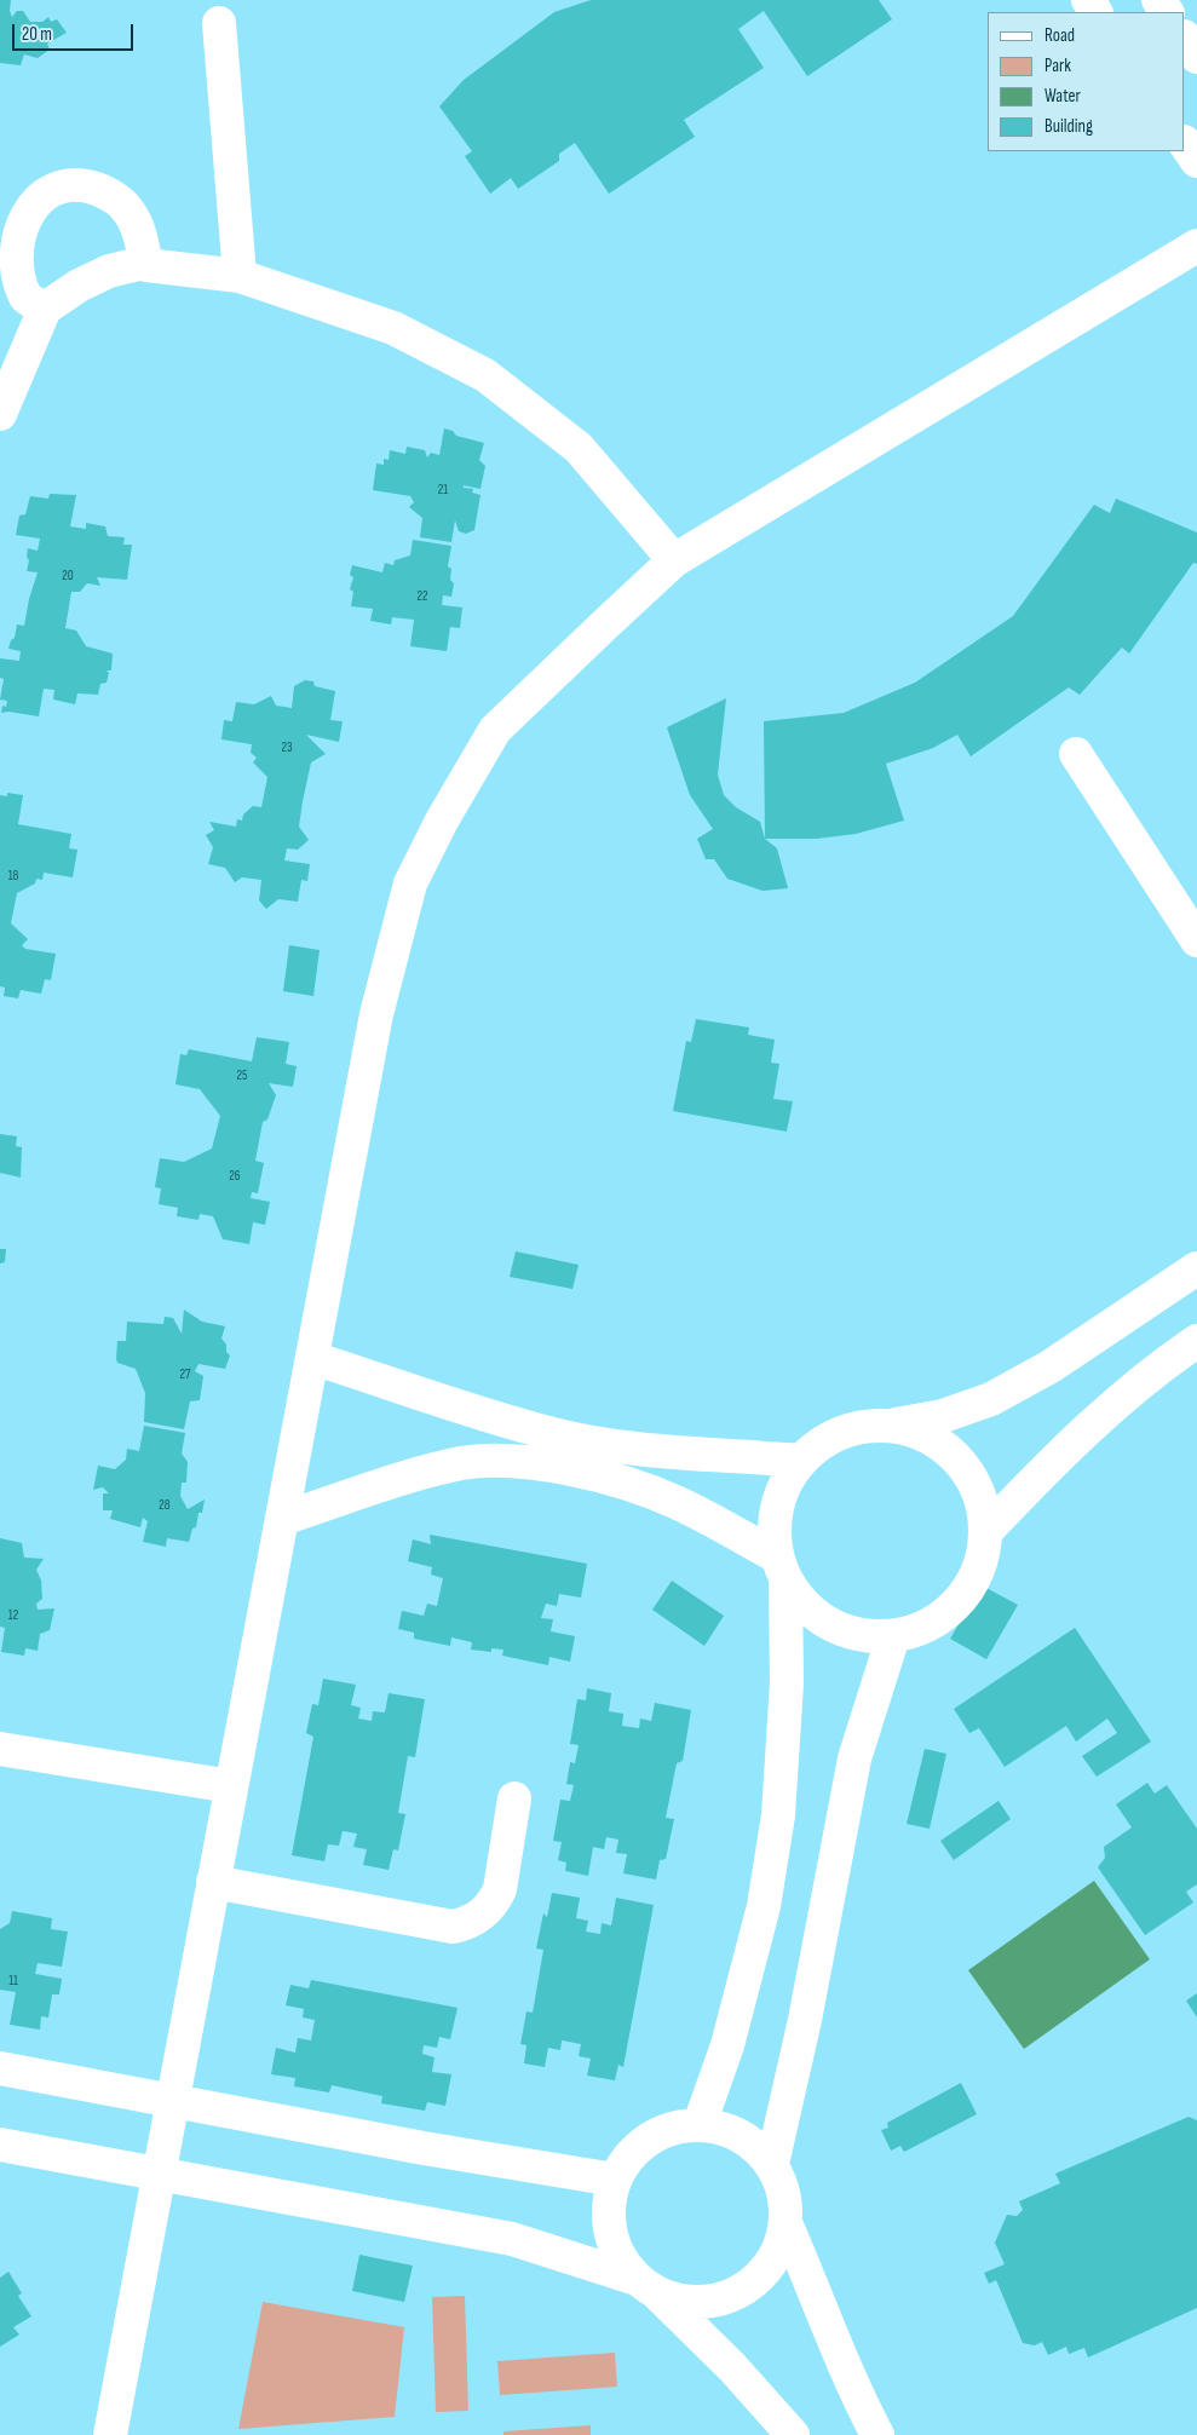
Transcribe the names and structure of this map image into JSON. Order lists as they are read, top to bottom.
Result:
{
  "house_numbers": [
    "21",
    "20",
    "22",
    "23",
    "18",
    "25",
    "26",
    "27",
    "28",
    "12",
    "11"
  ],
  "legend": [
    "Road",
    "Park",
    "Water",
    "Building"
  ],
  "scale_bar": "20 m"
}
